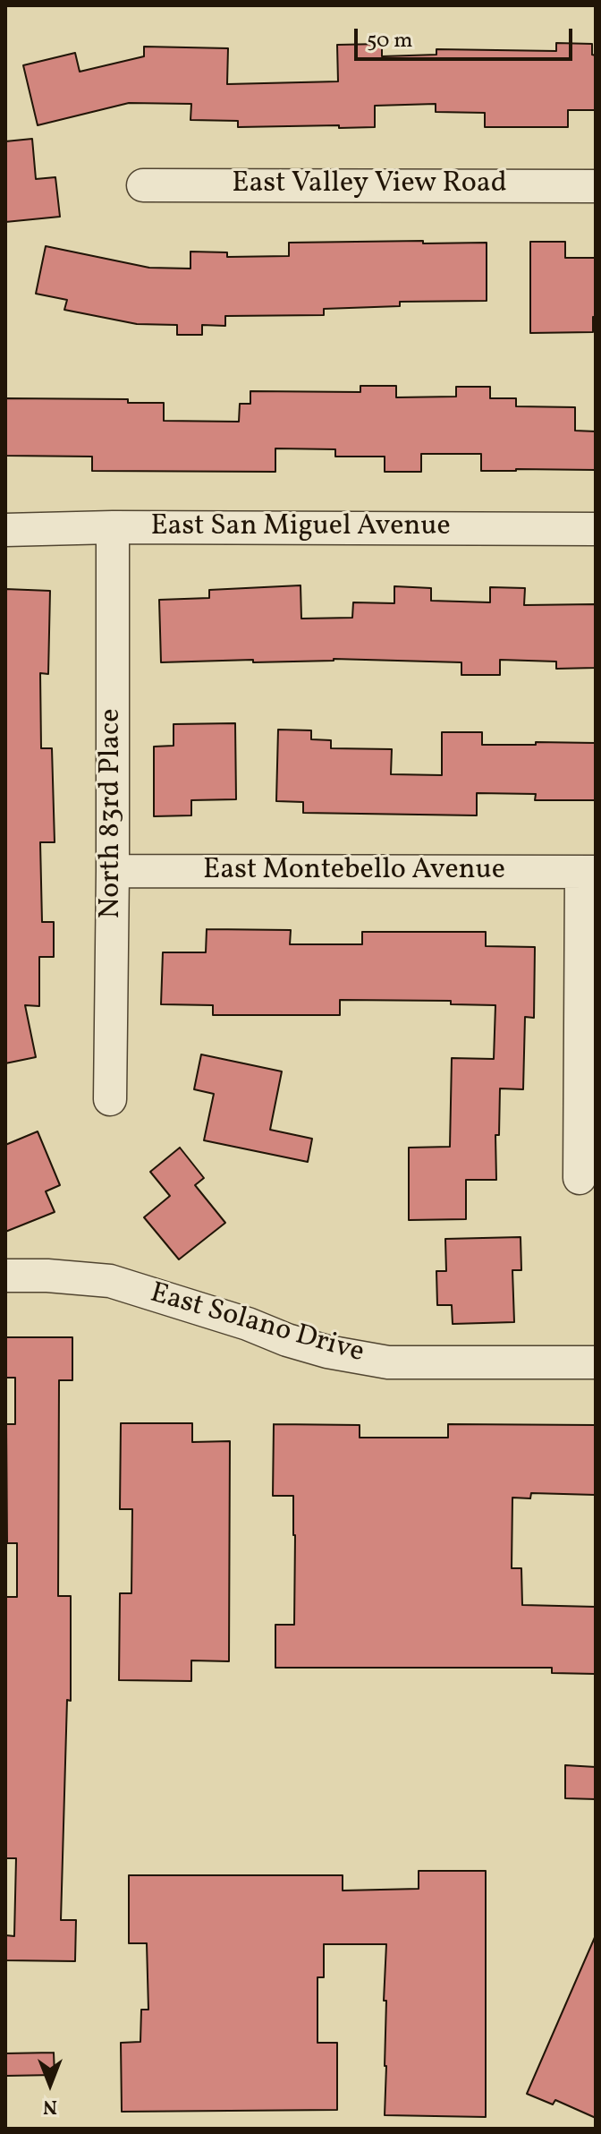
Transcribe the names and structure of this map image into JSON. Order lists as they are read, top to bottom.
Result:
{
  "streets": {
    "street": [
      "East Valley View Road",
      "East San Miguel Avenue",
      "North 83rd Place",
      "East Montebello Avenue",
      "East Solano Drive"
    ]
  },
  "crossings": [
    ["East San Miguel Avenue", "North 83rd Place"],
    ["North 83rd Place", "East Montebello Avenue"]
  ],
  "scale_bar": "50 m",
  "north": "bottom"
}
